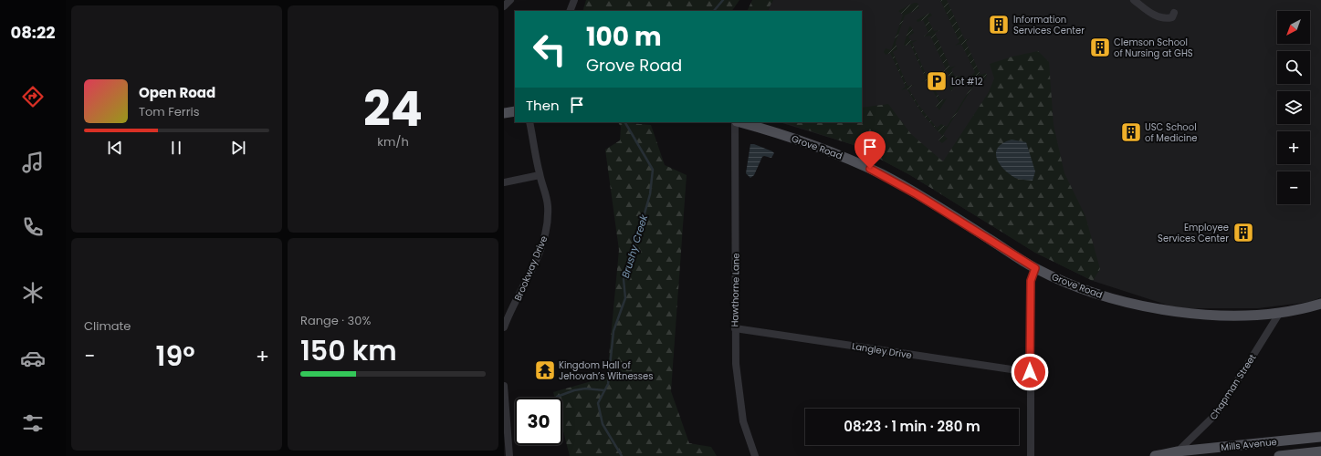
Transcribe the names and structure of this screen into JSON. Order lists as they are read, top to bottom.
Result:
{
  "streets": {
    "main road": ["Grove Road", "Mills Avenue"],
    "street": [
      "Brookway Drive",
      "Hawthorne Lane",
      "Langley Drive",
      "Chapman Street"
    ]
  },
  "crossings": [
    ["Grove Road", "Chapman Street"],
    ["Hawthorne Lane", "Langley Drive"],
    ["Chapman Street", "Mills Avenue"]
  ],
  "water": ["Brushy Creek"],
  "places": {
    "building": [
      "Information Services Center",
      "Clemson School of Nursing at GHS",
      "USC School of Medicine",
      "Employee Services Center"
    ],
    "parking": ["Lot #12"],
    "temple": ["Kingdom Hall of Jehovah’s Witnesses"]
  },
  "north": "bottom left",
  "page": {
    "tabs": "08:22",
    "tile": [
      ["24", "km/h"],
      "Climate",
      ["Range · 30%", "150 km"]
    ],
    "map_buttons": ["+", "−"],
    "turn": ["100 m", "Grove Road"],
    "song": ["Open Road", "Tom Ferris"],
    "then": "Then",
    "heat": ["−", "19°", "+"],
    "limit": "30",
    "trip": "08:23 · 1 min · 280 m"
  }
}
